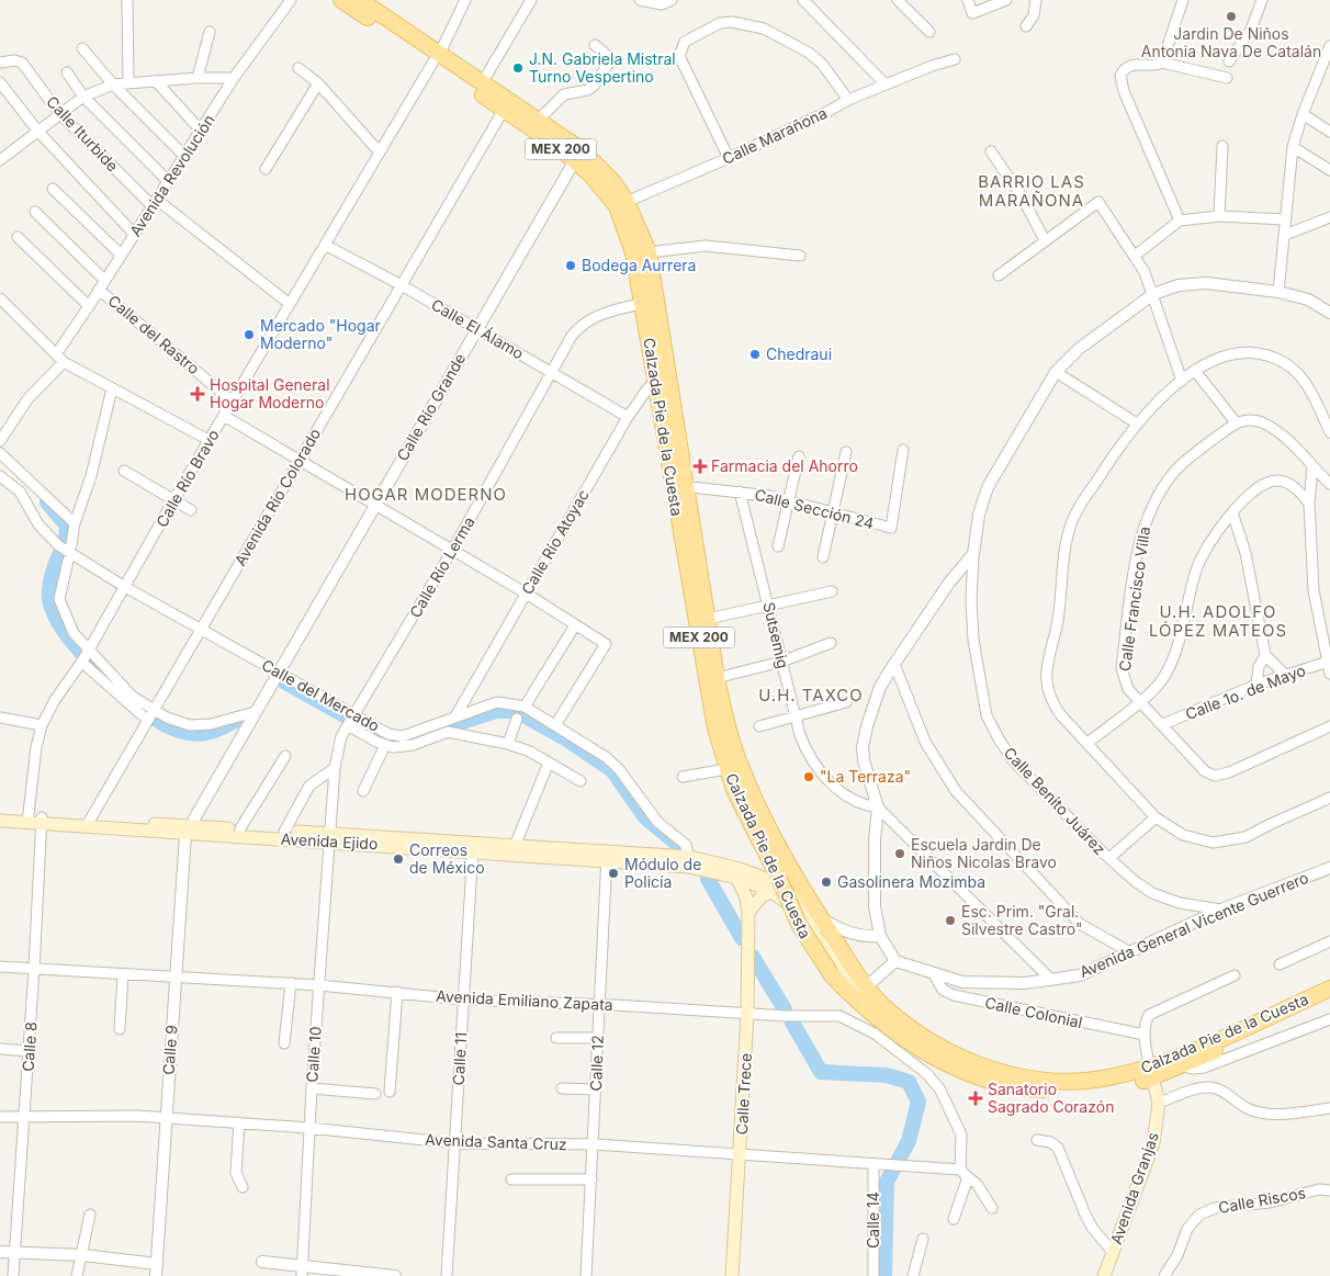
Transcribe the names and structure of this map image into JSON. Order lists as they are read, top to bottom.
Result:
{
  "streets": {
    "main road": [
      "MEX 200",
      "Calzada Pie de la Cuesta",
      "Avenida Ejido",
      "Calle Trece",
      "Avenida Granjas"
    ],
    "street": [
      "Calle Iturbide",
      "Calle Marañona",
      "Avenida Revolución",
      "Calle El Álamo",
      "Calle del Rastro",
      "Calle Río Grande",
      "Calle Río Bravo",
      "Avenida Río Colorado",
      "Calle Sección 24",
      "Calle Río Atoyac",
      "Calle Río Lerma",
      "Calle Francisco Villa",
      "Sutsemig",
      "Calle 1o. de Mayo",
      "Calle del Mercado",
      "Calle Benito Juárez",
      "Avenida General Vicente Guerrero",
      "Avenida Emiliano Zapata",
      "Calle Colonial",
      "Calle 8",
      "Calle 9",
      "Calle 10",
      "Calle 11",
      "Calle 12",
      "Avenida Santa Cruz",
      "Calle Riscos",
      "Calle 14"
    ]
  },
  "crossings": [
    ["Calle Iturbide", "Avenida Revolución"],
    ["Calle Iturbide", "Calle Río Bravo"],
    ["Calle Marañona", "Calzada Pie de la Cuesta"],
    ["Avenida Revolución", "Calle del Rastro"],
    ["Calle El Álamo", "Calle Río Grande"],
    ["Calle El Álamo", "Calle Río Bravo"],
    ["Calle El Álamo", "Avenida Río Colorado"],
    ["Calle El Álamo", "Calle Río Atoyac"],
    ["Calle El Álamo", "Calle Río Lerma"],
    ["Calle del Rastro", "Calle Río Bravo"],
    ["Calle Río Grande", "Calzada Pie de la Cuesta"],
    ["Calle Río Grande", "Calle del Mercado"],
    ["Calle Río Grande", "Avenida Ejido"],
    ["Calle Río Grande", "Calle 9"],
    ["Calzada Pie de la Cuesta", "Calle Río Bravo"],
    ["Calzada Pie de la Cuesta", "Avenida Río Colorado"],
    ["Calzada Pie de la Cuesta", "Calle Sección 24"],
    ["Calzada Pie de la Cuesta", "Calle Río Atoyac"],
    ["Calzada Pie de la Cuesta", "Calle Río Lerma"],
    ["Calzada Pie de la Cuesta", "Avenida Ejido"],
    ["Calzada Pie de la Cuesta", "Avenida Granjas"],
    ["Calle Río Bravo", "Calle del Mercado"],
    ["Calle Río Bravo", "Avenida Ejido"],
    ["Avenida Río Colorado", "Calle del Mercado"],
    ["Avenida Río Colorado", "Avenida Ejido"],
    ["Calle Sección 24", "Sutsemig"],
    ["Calle Río Atoyac", "Calle del Mercado"],
    ["Calle Río Lerma", "Calle del Mercado"],
    ["Calle Río Lerma", "Avenida Ejido"],
    ["Calle Río Lerma", "Calle 10"],
    ["Calle Francisco Villa", "Calle 1o. de Mayo"],
    ["Calle del Mercado", "Avenida Ejido"],
    ["Calle Benito Juárez", "Avenida General Vicente Guerrero"],
    ["Avenida Ejido", "Calle 8"],
    ["Avenida Ejido", "Calle 9"],
    ["Avenida Ejido", "Calle 10"],
    ["Avenida Ejido", "Calle 11"],
    ["Avenida Ejido", "Calle 12"],
    ["Avenida Ejido", "Calle Trece"],
    ["Avenida General Vicente Guerrero", "Calle Colonial"],
    ["Avenida Emiliano Zapata", "Calle 8"],
    ["Avenida Emiliano Zapata", "Calle 9"],
    ["Avenida Emiliano Zapata", "Calle 10"],
    ["Avenida Emiliano Zapata", "Calle 11"],
    ["Avenida Emiliano Zapata", "Calle 12"],
    ["Avenida Emiliano Zapata", "Calle Trece"],
    ["Avenida Emiliano Zapata", "Avenida Santa Cruz"],
    ["Calle 8", "Avenida Santa Cruz"],
    ["Calle 9", "Avenida Santa Cruz"],
    ["Calle 10", "Avenida Santa Cruz"],
    ["Calle 11", "Avenida Santa Cruz"],
    ["Calle 12", "Avenida Santa Cruz"],
    ["Calle Trece", "Avenida Santa Cruz"],
    ["Avenida Santa Cruz", "Calle 14"]
  ],
  "districts": [
    "BARRIO LAS MARAÑONA",
    "HOGAR MODERNO",
    "U.H. ADOLFO LÓPEZ MATEOS",
    "U.H. TAXCO"
  ],
  "places": {
    "other": [
      "Jardin De Niños Antonia Nava De Catalán",
      "J.N. Gabriela Mistral Turno Vespertino",
      "Bodega Aurrera",
      "Mercado \"Hogar Moderno\"",
      "Chedraui",
      "\"La Terraza\"",
      "Escuela Jardin De Niños Nicolas Bravo",
      "Correos de México",
      "Módulo de Policía",
      "Gasolinera Mozimba",
      "Esc. Prim. \"Gral. Silvestre Castro\""
    ],
    "health": ["Hospital General Hogar Moderno", "Farmacia del Ahorro", "Sanatorio Sagrado Corazón"]
  }
}
